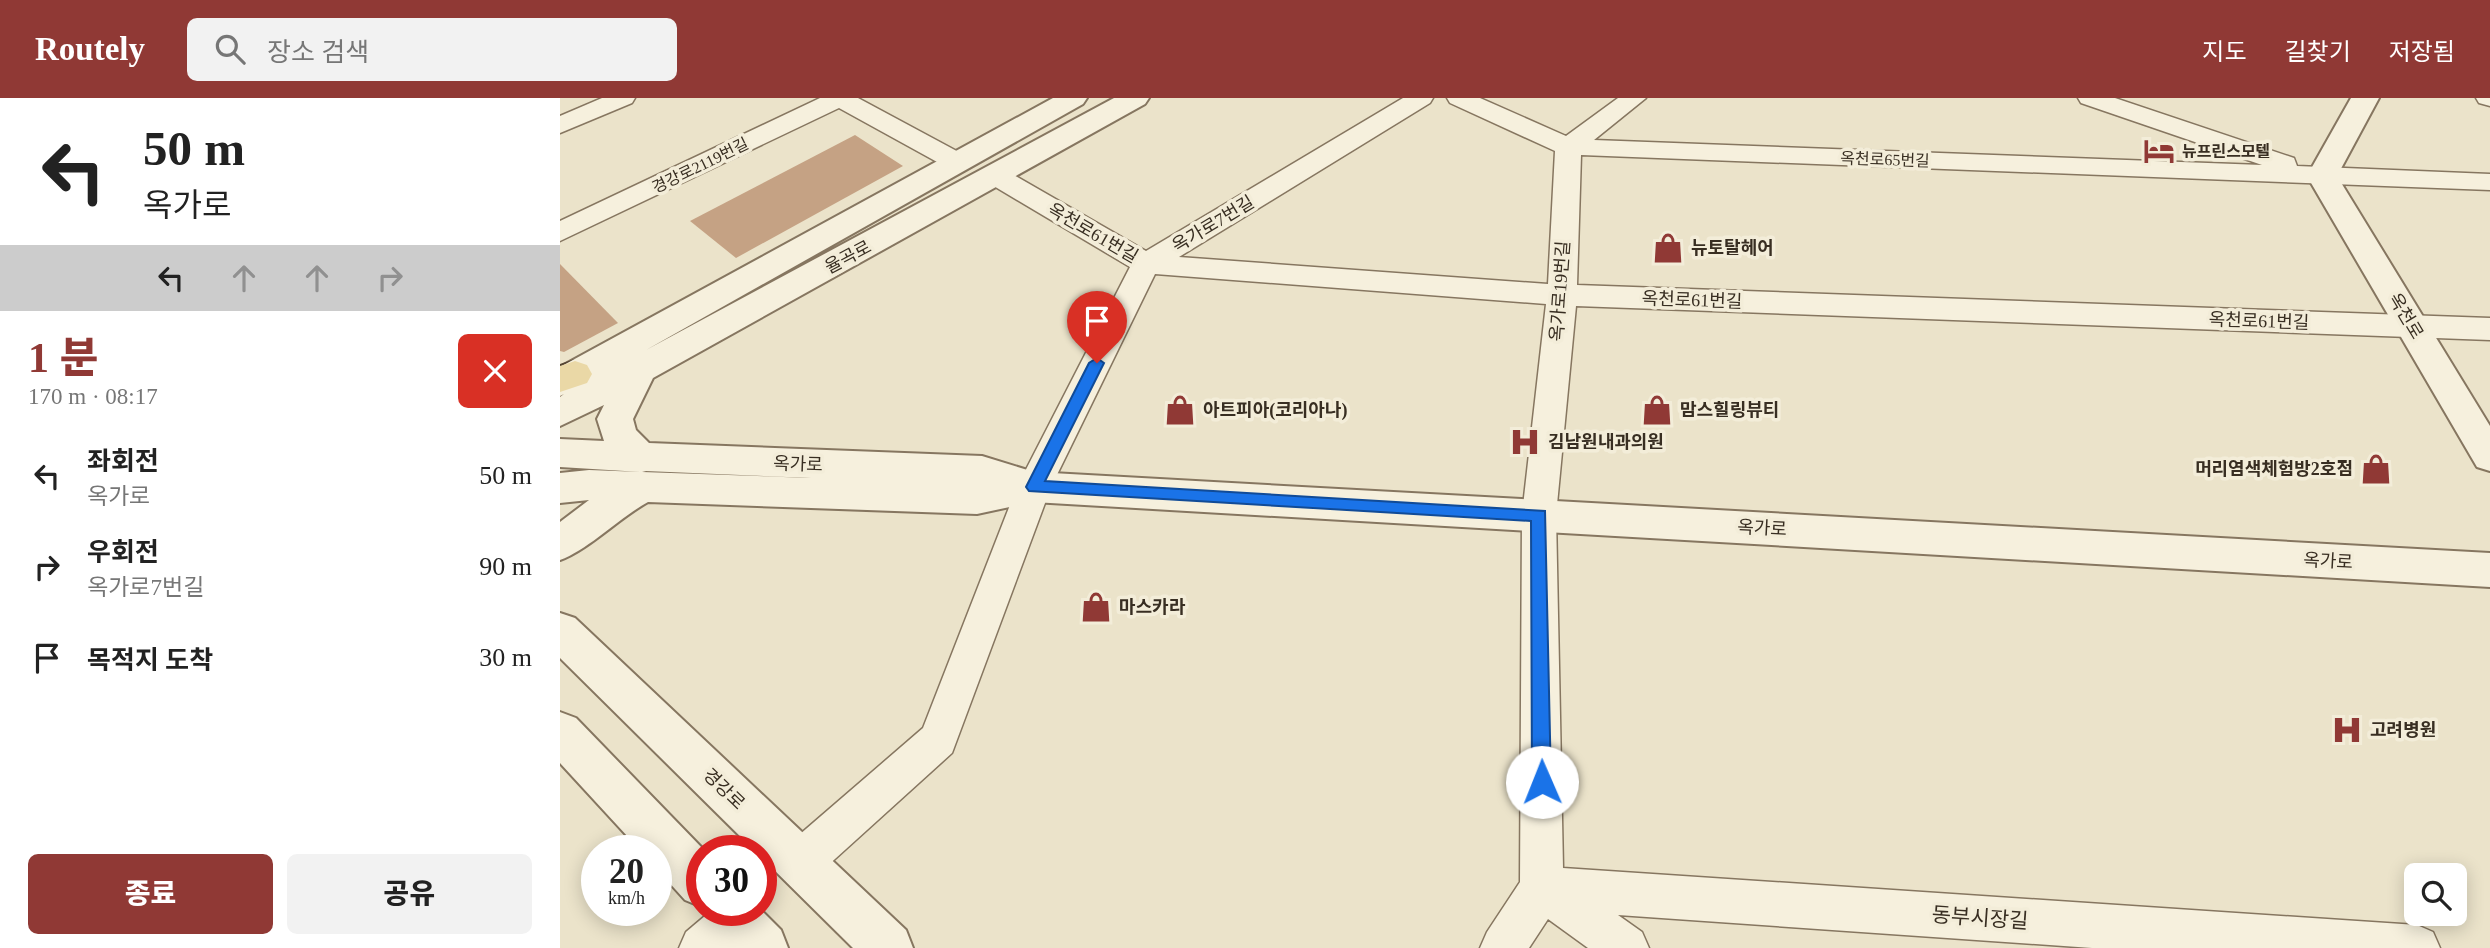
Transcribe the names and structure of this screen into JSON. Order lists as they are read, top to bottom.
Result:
{
  "streets": {
    "street": [
      "옥천로65번길",
      "경강로2119번길",
      "옥가로7번길",
      "옥천로61번길",
      "율곡로",
      "옥가로19번길",
      "옥천로",
      "옥가로",
      "경강로",
      "동부시장길"
    ]
  },
  "crossings": [
    ["옥천로65번길", "옥가로19번길"],
    ["옥천로65번길", "옥천로"],
    ["옥가로7번길", "옥천로61번길"],
    ["옥천로61번길", "율곡로"],
    ["옥천로61번길", "옥가로19번길"],
    ["옥천로61번길", "옥천로"],
    ["옥가로19번길", "옥가로"],
    ["옥가로19번길", "동부시장길"]
  ],
  "places": {
    "hotel": ["뉴프린스모텔"],
    "shop": [
      "뉴토탈헤어",
      "아트피아(코리아나)",
      "맘스힐링뷰티",
      "머리염색체험방2호점",
      "마스카라"
    ],
    "hospital": ["김남원내과의원", "고려병원"]
  },
  "page": {
    "header": "Routely",
    "search": "장소 검색",
    "nav": ["지도", "길찾기", "저장됨"],
    "turn": ["50 m", "옥가로"],
    "heading": ["1 분", "170 m · 08:17"],
    "list": [
      {
        "name": "좌회전",
        "note": "옥가로",
        "value": "50 m"
      },
      {
        "name": "우회전",
        "note": "옥가로7번길",
        "value": "90 m"
      },
      {
        "name": "목적지 도착",
        "value": "30 m"
      }
    ],
    "speed": "20 km/h",
    "limit": "30",
    "buttons": ["종료", "공유"]
  }
}
